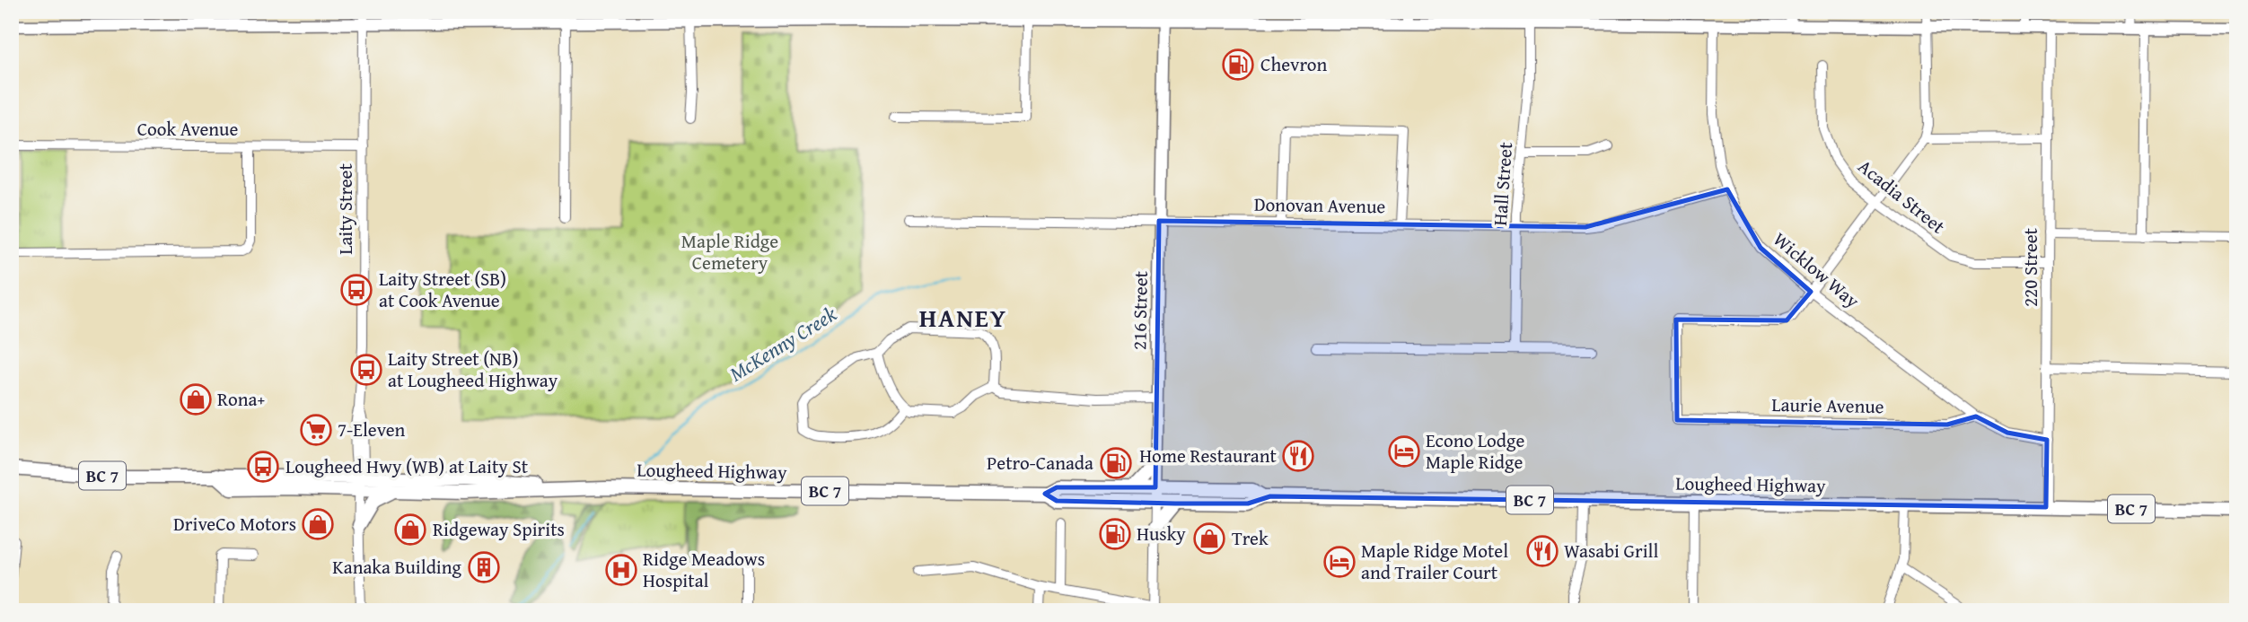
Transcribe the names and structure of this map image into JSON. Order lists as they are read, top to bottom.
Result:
{
  "streets": {
    "highway": ["Lougheed Highway", "BC 7"],
    "main road": ["216 Street"],
    "street": [
      "Cook Avenue",
      "Hall Street",
      "Acadia Street",
      "Donovan Avenue",
      "Laity Street",
      "220 Street",
      "Wicklow Way",
      "Laurie Avenue"
    ]
  },
  "crossings": [
    ["Cook Avenue", "Laity Street"],
    ["Hall Street", "Donovan Avenue"],
    ["Acadia Street", "220 Street"],
    ["Donovan Avenue", "Wicklow Way"],
    ["Donovan Avenue", "216 Street"],
    ["Laity Street", "Lougheed Highway"],
    ["220 Street", "Wicklow Way"],
    ["220 Street", "Lougheed Highway"],
    ["Wicklow Way", "Laurie Avenue"],
    ["216 Street", "Lougheed Highway"]
  ],
  "districts": ["HANEY"],
  "water": ["McKenny Creek"],
  "parks": ["Maple Ridge Cemetery"],
  "places": {
    "fuel station": ["Chevron", "Petro-Canada", "Husky"],
    "bus stop": ["Laity Street (SB) at Cook Avenue", "Laity Street (NB) at Lougheed Highway", "Lougheed Hwy (WB) at Laity St"],
    "shop": [
      "Rona+",
      "DriveCo Motors",
      "Ridgeway Spirits",
      "Trek"
    ],
    "supermarket": ["7-Eleven"],
    "hotel": ["Econo Lodge Maple Ridge", "Maple Ridge Motel and Trailer Court"],
    "restaurant": ["Home Restaurant", "Wasabi Grill"],
    "building": ["Kanaka Building"],
    "hospital": ["Ridge Meadows Hospital"]
  }
}
